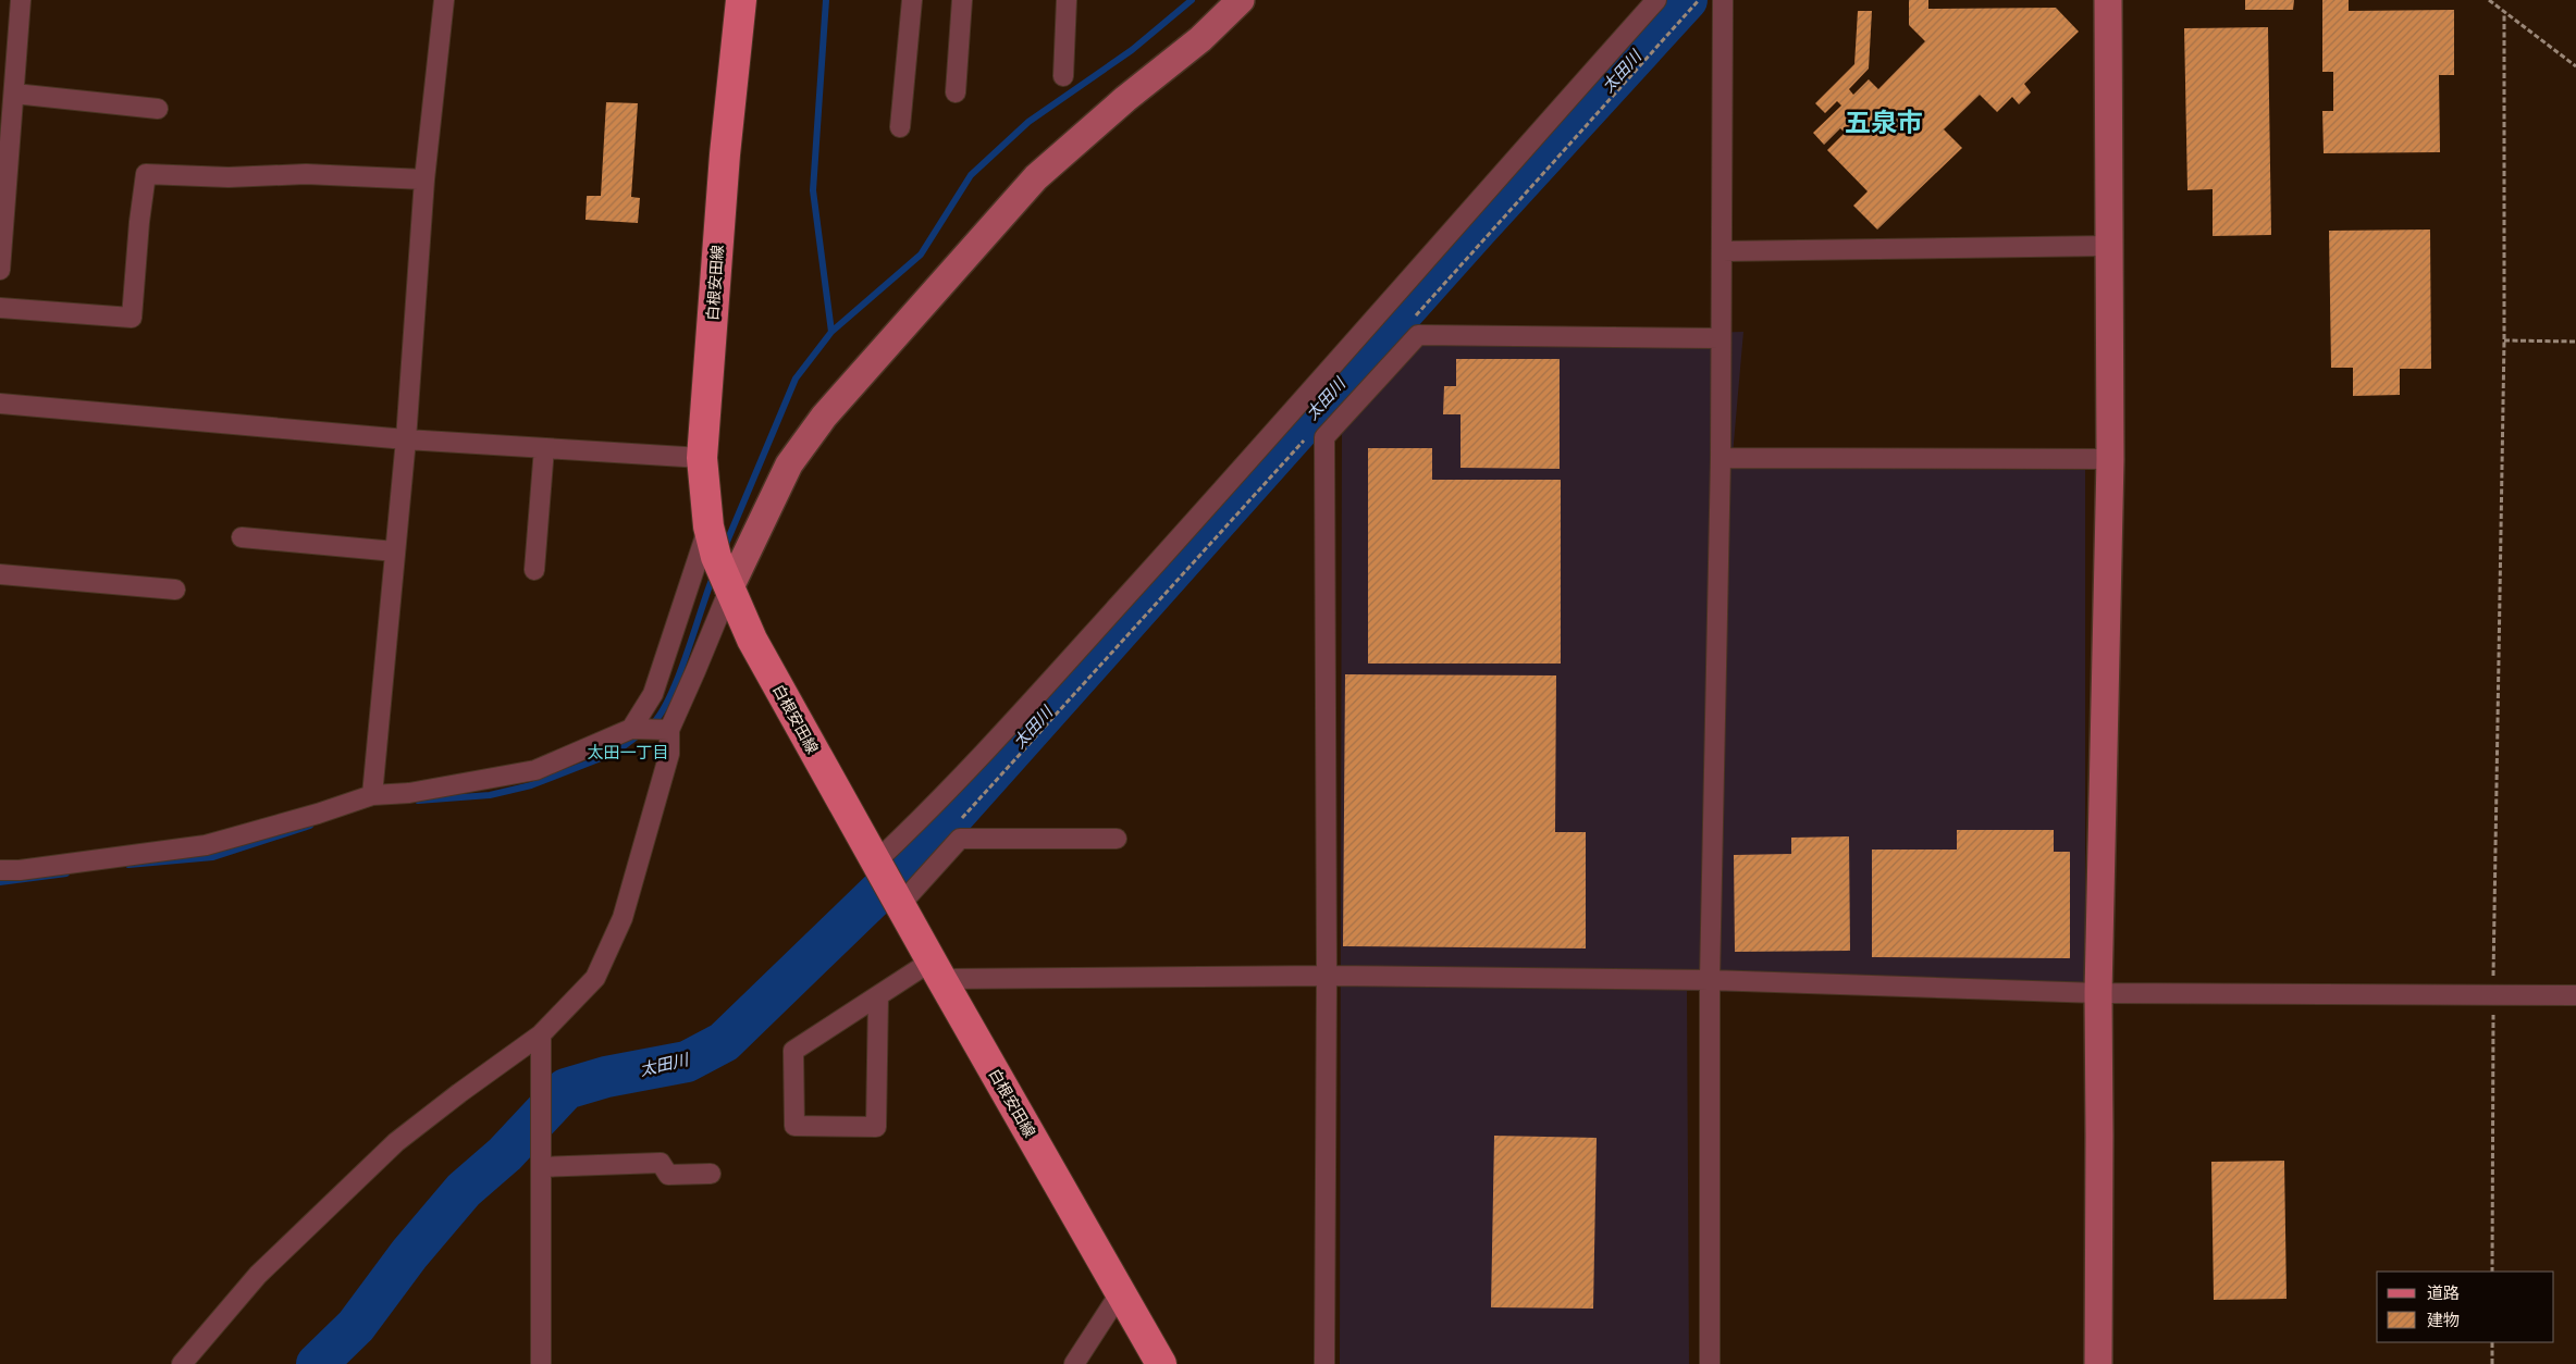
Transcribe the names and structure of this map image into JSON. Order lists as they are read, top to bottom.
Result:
{
  "streets": {
    "main road": ["白根安田線"]
  },
  "districts": ["五泉市", "太田一丁目"],
  "water": ["太田川"],
  "legend": ["道路", "建物"]
}
